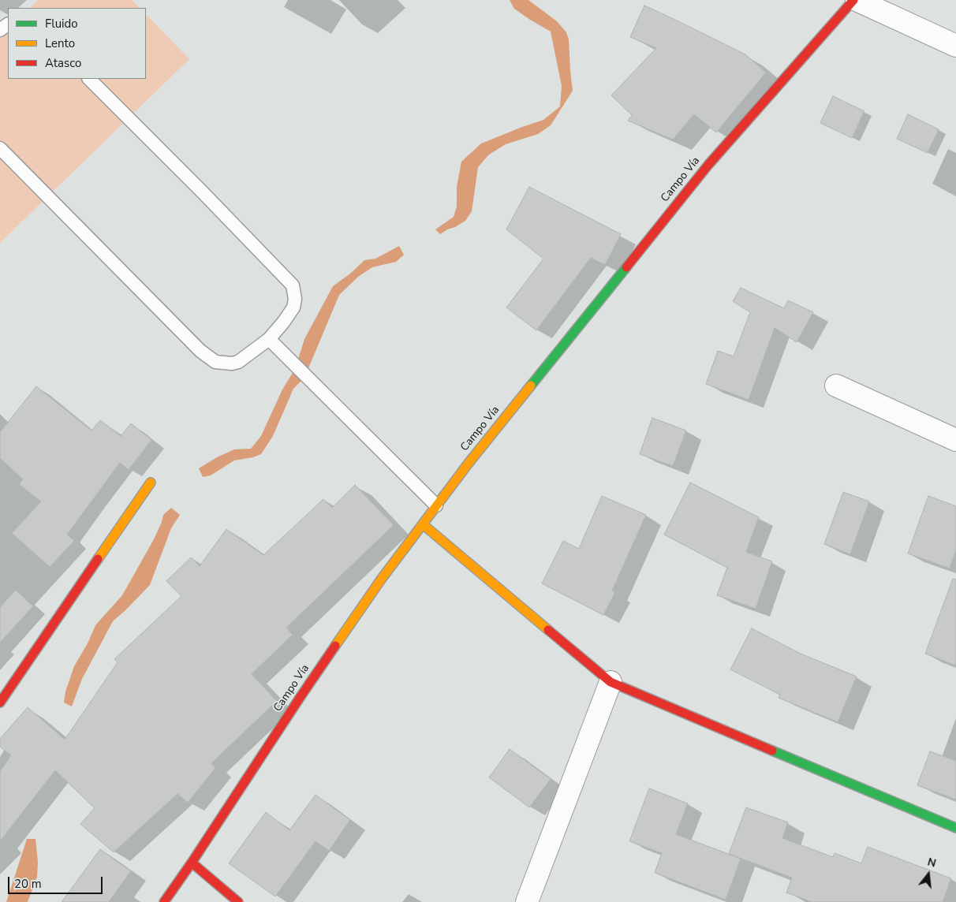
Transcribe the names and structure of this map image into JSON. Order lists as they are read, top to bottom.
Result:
{
  "streets": {
    "street": ["Campo Vía"]
  },
  "legend": ["Fluido", "Lento", "Atasco"],
  "scale_bar": "20 m",
  "north": "top"
}
